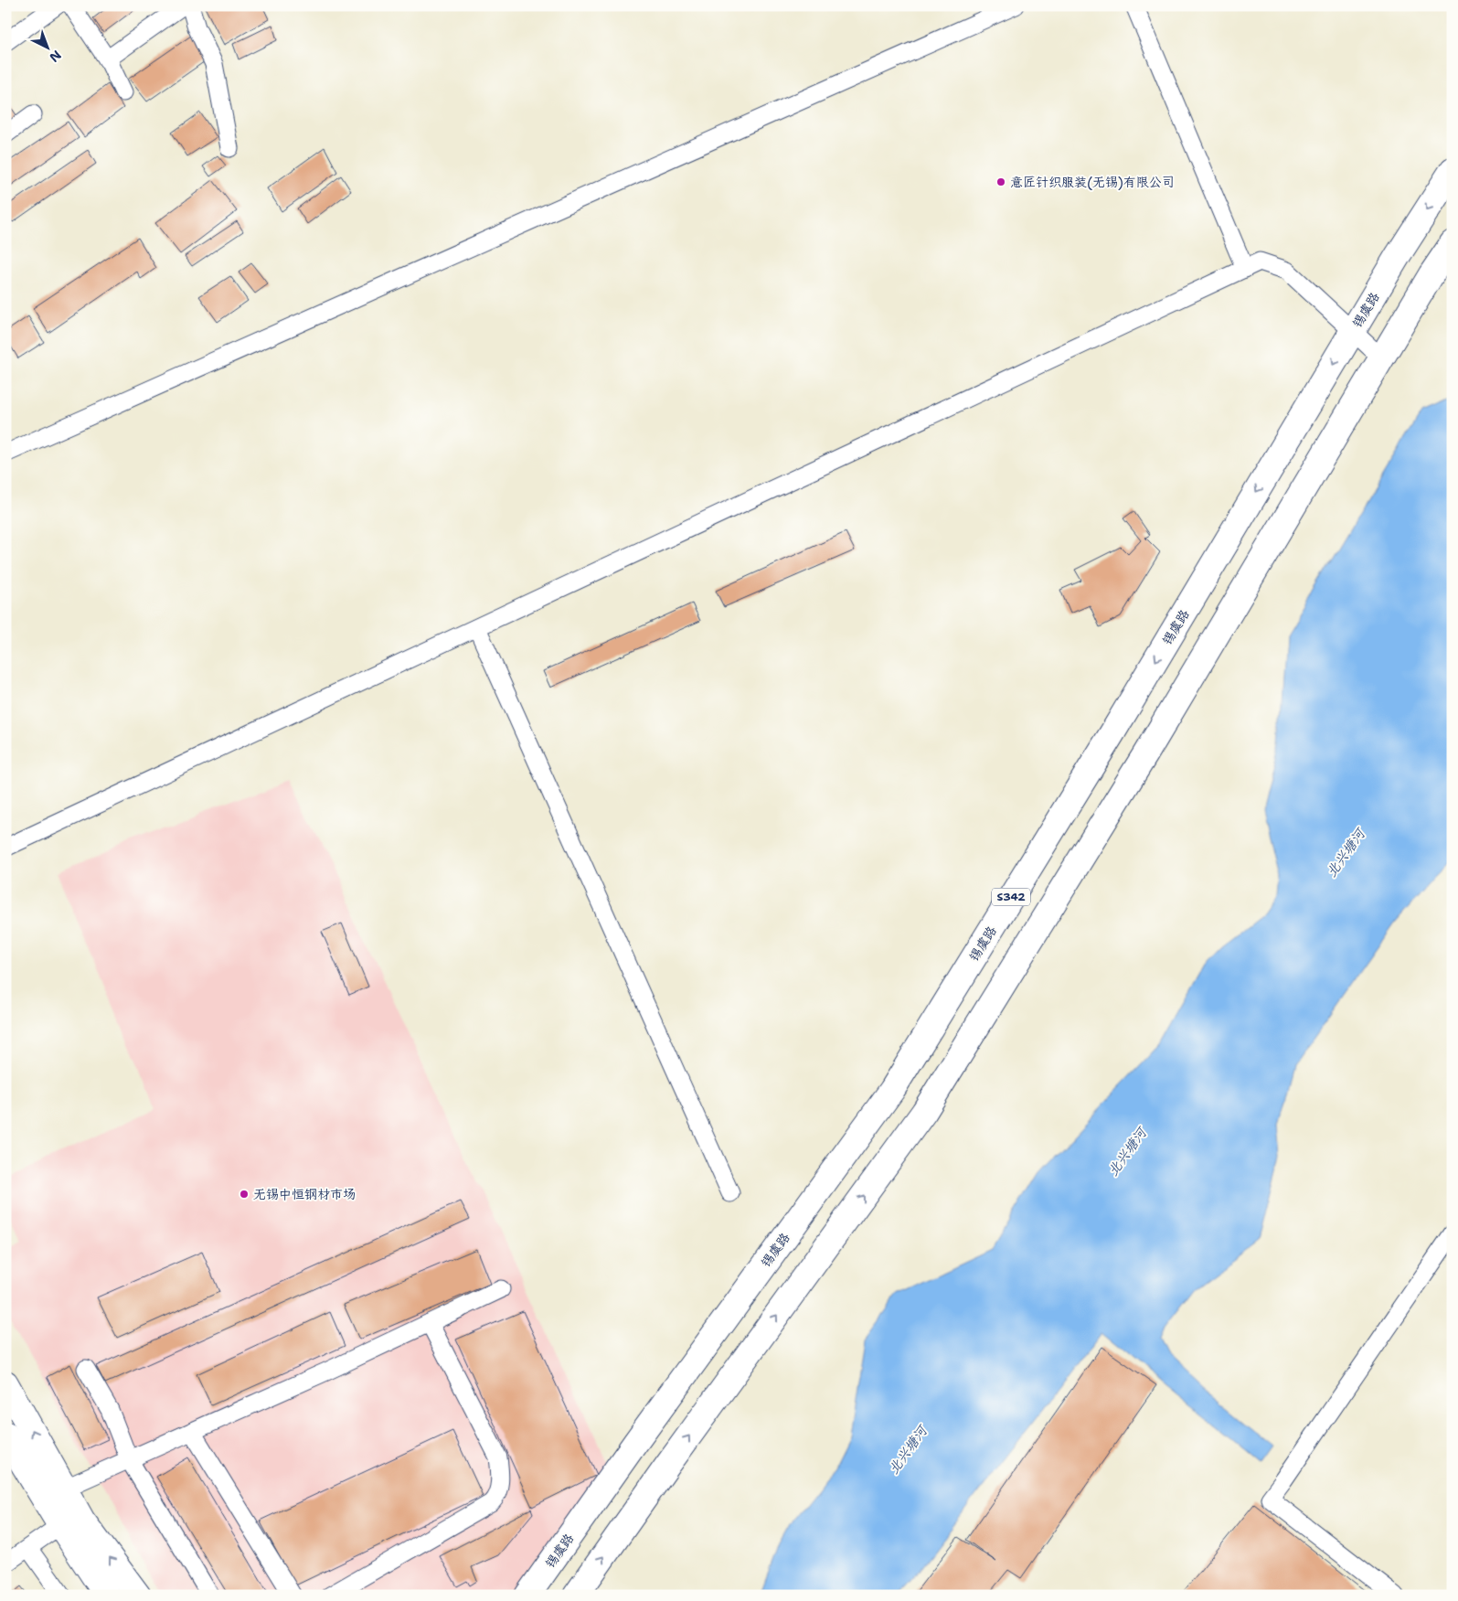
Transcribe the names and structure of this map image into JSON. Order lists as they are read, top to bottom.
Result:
{
  "streets": {
    "main road": ["锡虞路", "S342"]
  },
  "water": ["北兴塘河"],
  "places": ["意匠针织服装(无锡)有限公司", "无锡中恒钢材市场"],
  "north": "bottom right"
}
